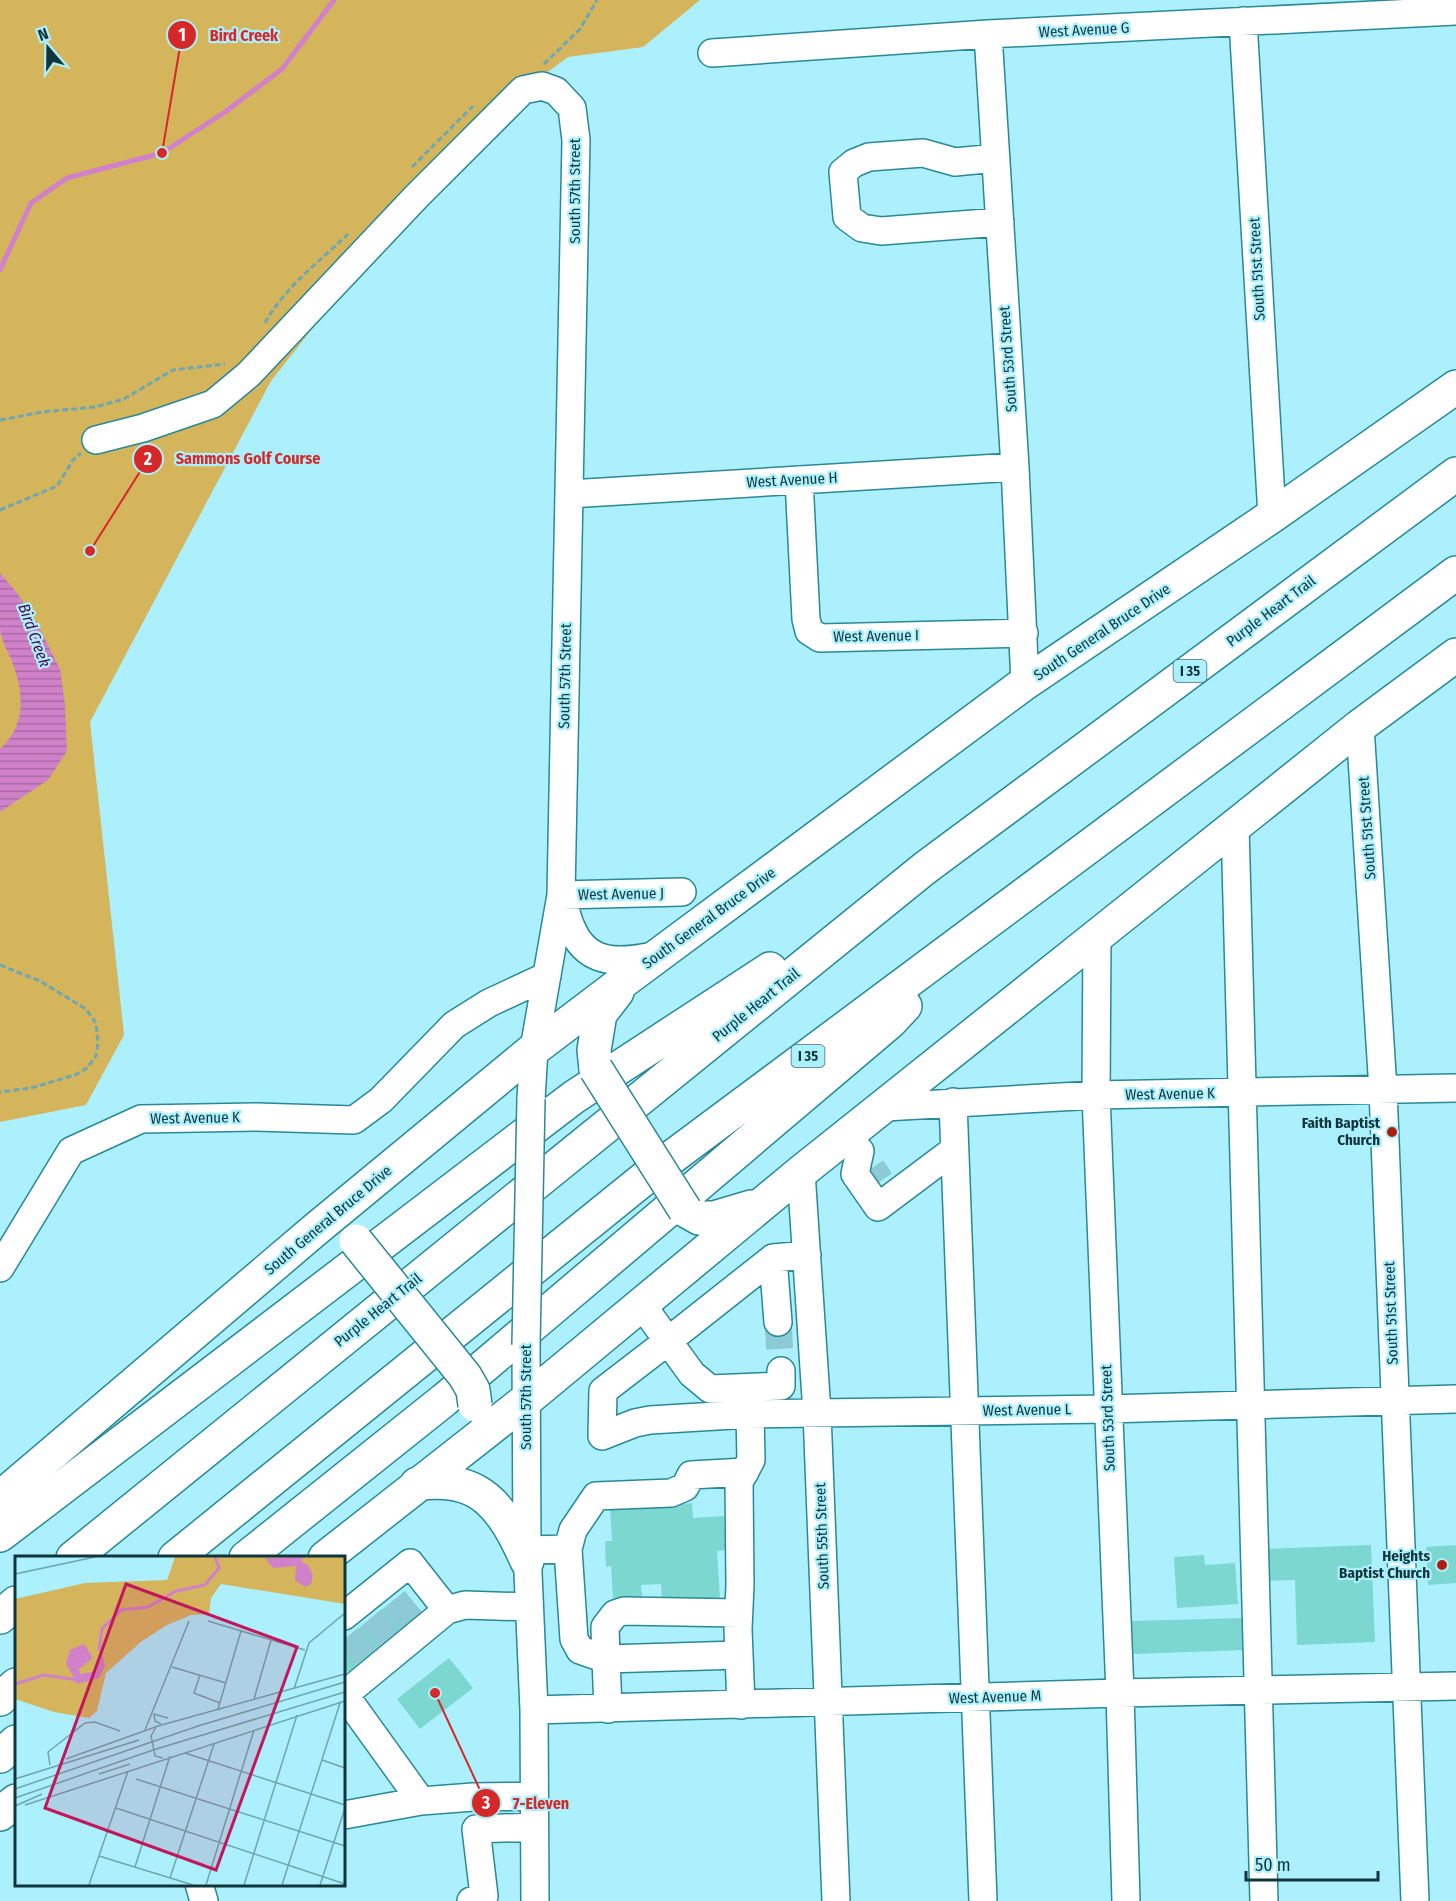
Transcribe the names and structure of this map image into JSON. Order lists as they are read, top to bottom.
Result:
{
  "streets": {
    "main road": ["Purple Heart Trail", "South General Bruce Drive", "I 35"],
    "street": [
      "West Avenue G",
      "South 57th Street",
      "South 51st Street",
      "South 53rd Street",
      "West Avenue H",
      "West Avenue I",
      "West Avenue J",
      "West Avenue K",
      "West Avenue L",
      "South 55th Street",
      "West Avenue M"
    ]
  },
  "crossings": [
    ["West Avenue G", "South 51st Street"],
    ["West Avenue G", "South 53rd Street"],
    ["South 57th Street", "West Avenue H"],
    ["South 57th Street", "South General Bruce Drive"],
    ["South 57th Street", "West Avenue J"],
    ["South 57th Street", "West Avenue K"],
    ["South 57th Street", "West Avenue M"],
    ["South 51st Street", "South General Bruce Drive"],
    ["South 51st Street", "West Avenue K"],
    ["South 51st Street", "West Avenue L"],
    ["South 51st Street", "West Avenue M"],
    ["South 53rd Street", "West Avenue H"],
    ["South 53rd Street", "South General Bruce Drive"],
    ["South 53rd Street", "West Avenue I"],
    ["South 53rd Street", "West Avenue K"],
    ["South 53rd Street", "West Avenue L"],
    ["South 53rd Street", "West Avenue M"],
    ["West Avenue H", "West Avenue I"],
    ["West Avenue L", "South 55th Street"],
    ["South 55th Street", "West Avenue M"]
  ],
  "water": ["Bird Creek"],
  "places": [
    "Bird Creek",
    "Sammons Golf Course",
    "Faith Baptist Church",
    "Heights Baptist Church",
    "7-Eleven"
  ],
  "scale_bar": "50 m",
  "north": "top"
}
